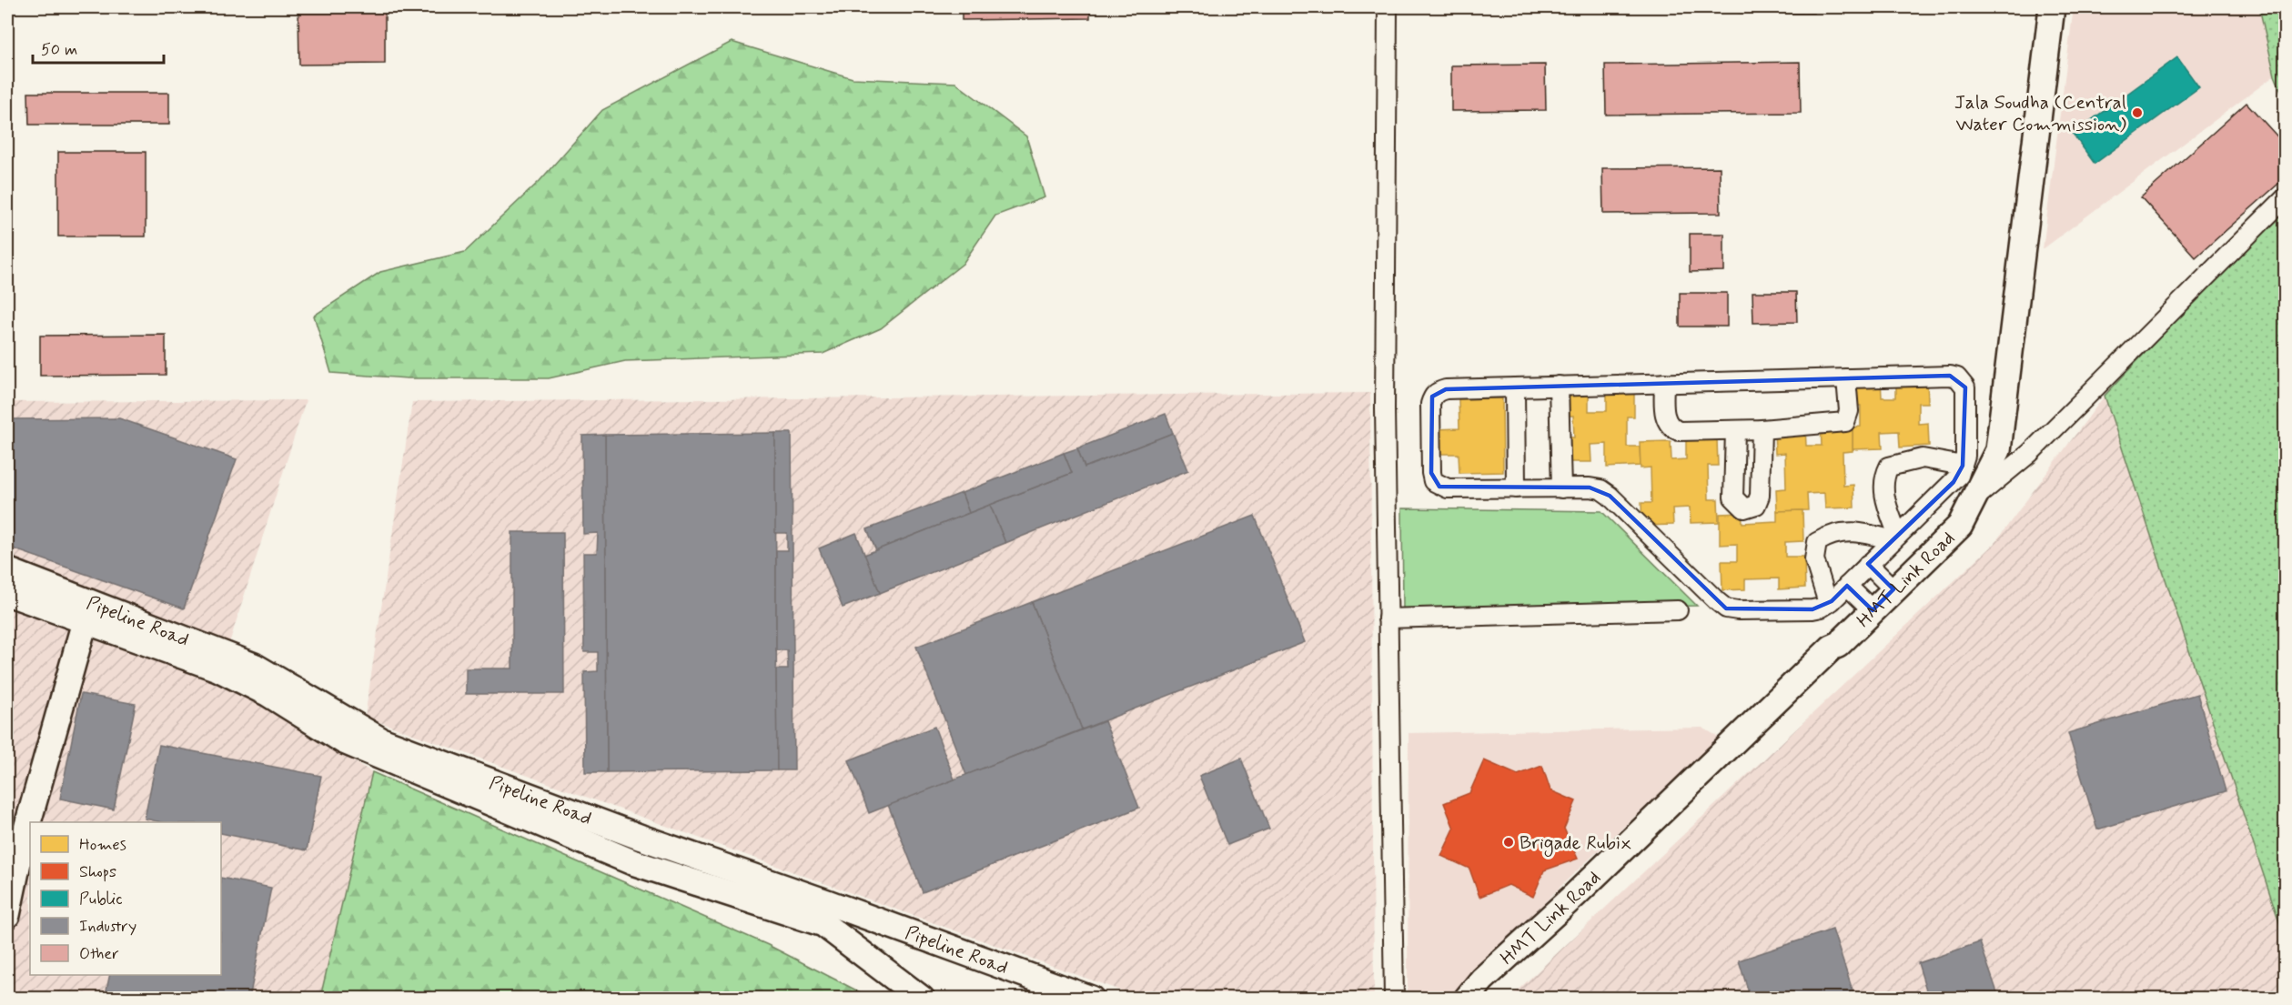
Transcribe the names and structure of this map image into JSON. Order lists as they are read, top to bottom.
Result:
{
  "streets": {
    "main road": ["HMT Link Road", "Pipeline Road"]
  },
  "places": ["Jala Soudha (Central Water Commission)", "Brigade Rubix"],
  "legend": [
    "Homes",
    "Shops",
    "Public",
    "Industry",
    "Other"
  ],
  "scale_bar": "50 m"
}
